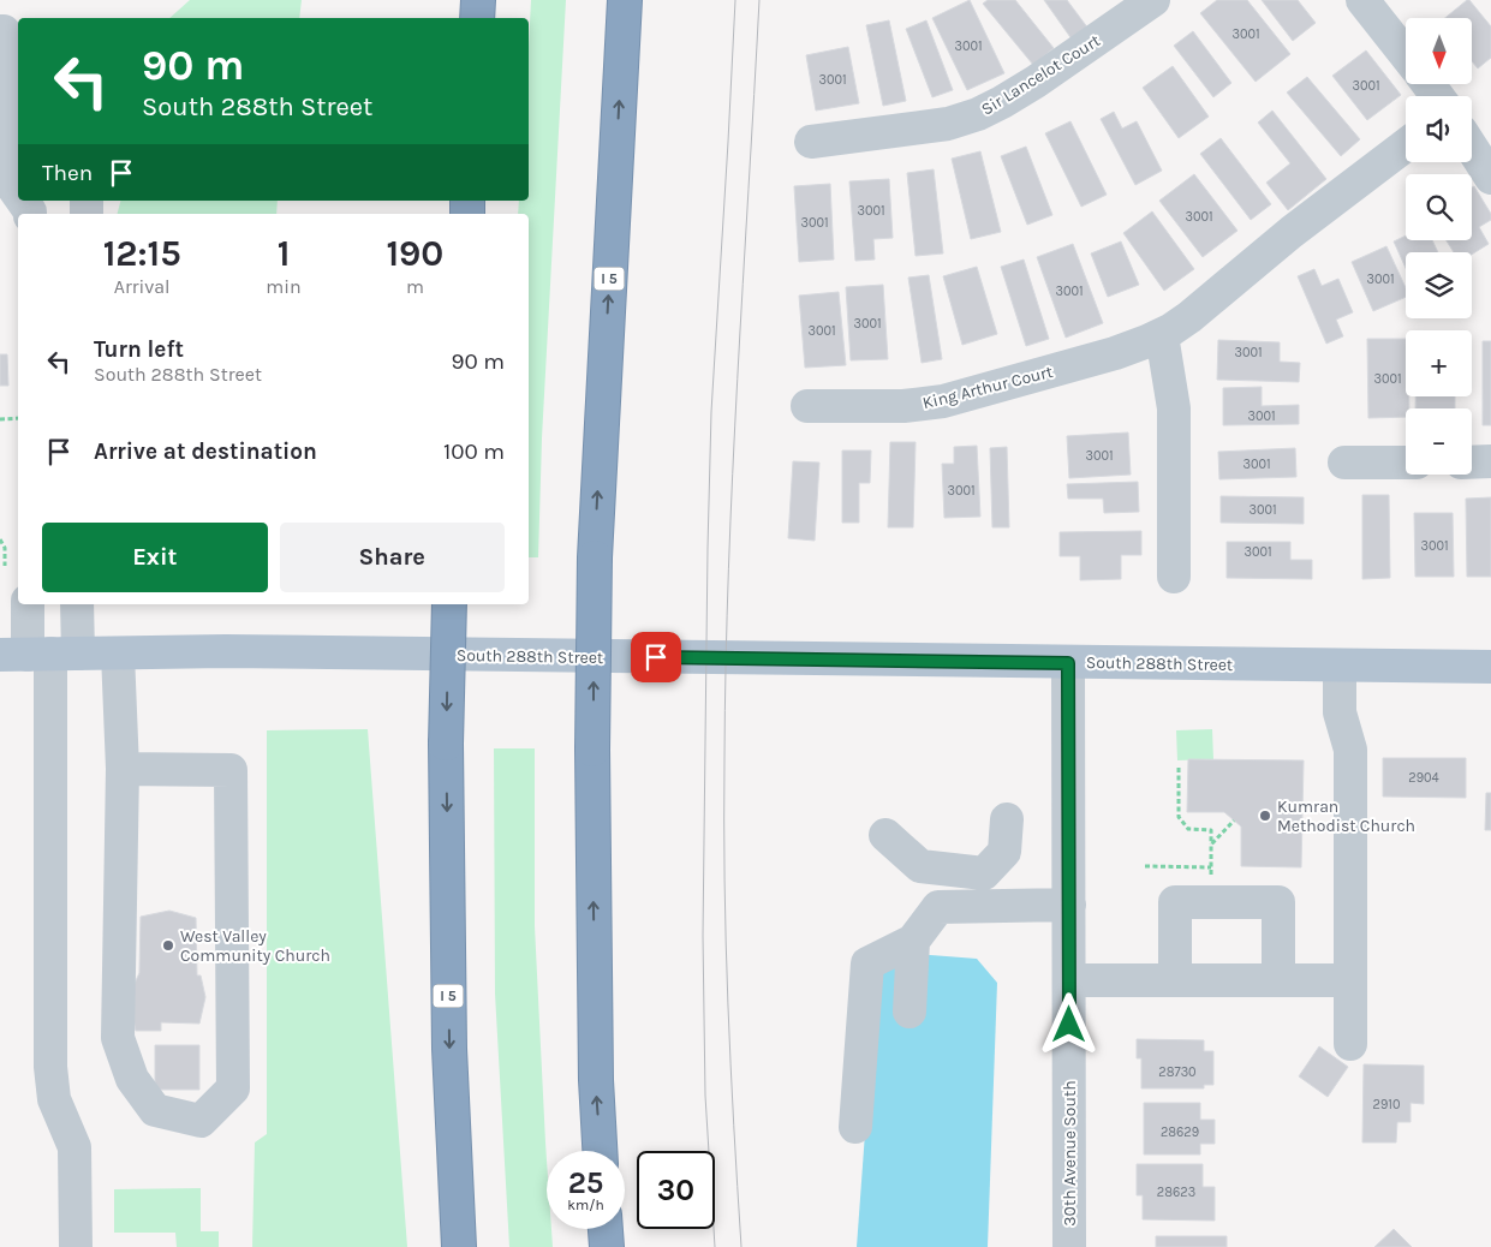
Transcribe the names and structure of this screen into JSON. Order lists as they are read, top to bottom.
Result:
{
  "streets": {
    "highway": ["I 5"],
    "main road": ["South 288th Street"],
    "street": ["Sir Lancelot Court", "King Arthur Court", "30th Avenue South"]
  },
  "crossings": [
    ["South 288th Street", "30th Avenue South"]
  ],
  "places": ["Kumran Methodist Church", "West Valley Community Church"],
  "house_numbers": [
    "3001",
    "3001",
    "3001",
    "3001",
    "3001",
    "3001",
    "3001",
    "3001",
    "3001",
    "3001",
    "3001",
    "3001",
    "3001",
    "3001",
    "3001",
    "3001",
    "3001",
    "3001",
    "3001",
    "3001",
    "2904",
    "28730",
    "2910",
    "28629",
    "28623"
  ],
  "north": "bottom",
  "page": {
    "map_buttons": ["+", "−"],
    "turn": ["90 m", "South 288th Street"],
    "then": "Then",
    "eta": [
      "12:15",
      "Arrival",
      "1",
      "min",
      "190",
      "m"
    ],
    "list": [
      {
        "name": "Turn left",
        "note": "South 288th Street",
        "value": "90 m"
      },
      {
        "name": "Arrive at destination",
        "value": "100 m"
      }
    ],
    "buttons": ["Exit", "Share"],
    "speed": "25 km/h",
    "limit": "30"
  }
}
